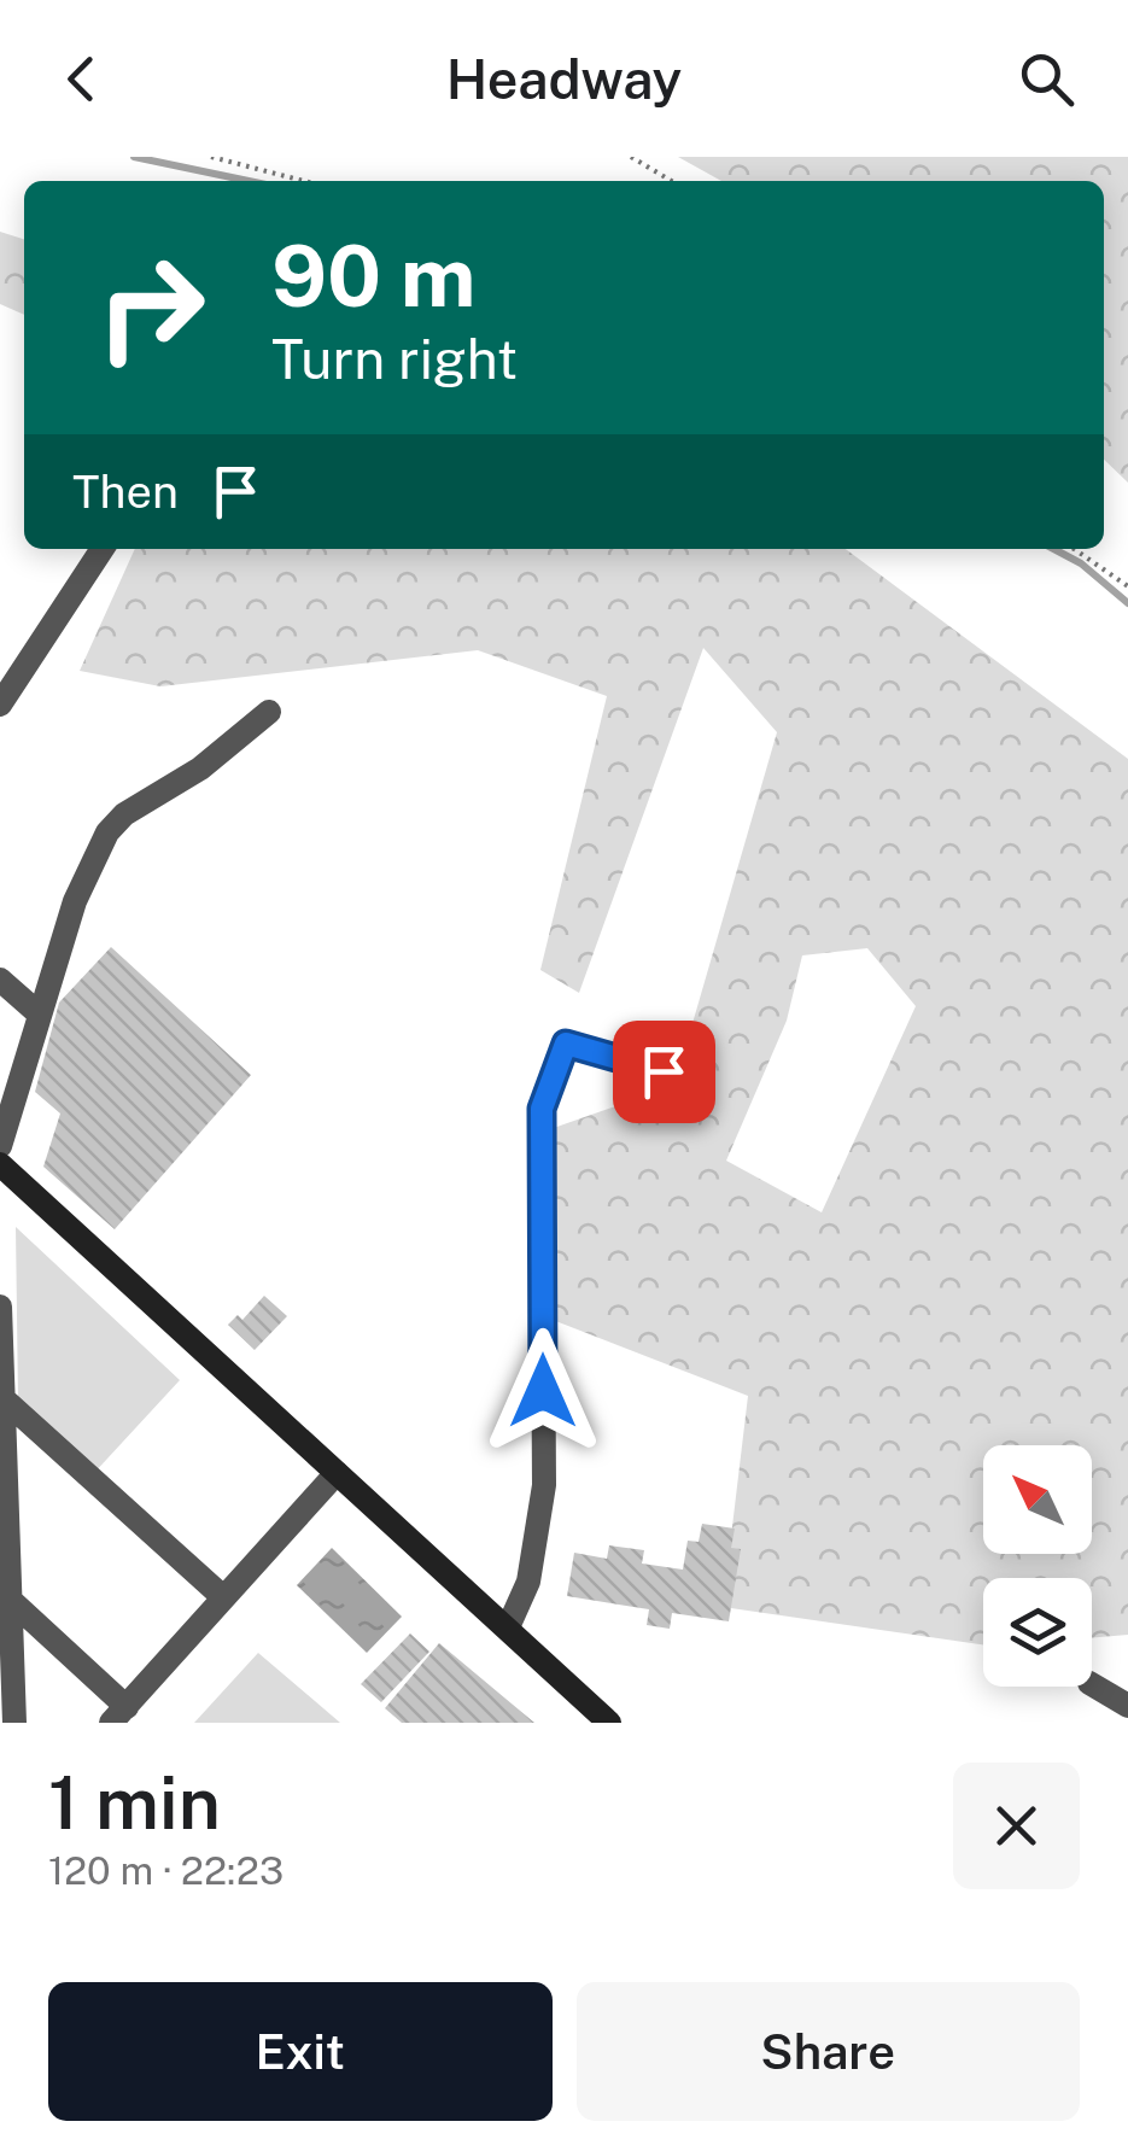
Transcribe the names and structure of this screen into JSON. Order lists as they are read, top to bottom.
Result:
{
  "north": "top left",
  "page": {
    "header": "Headway",
    "turn": ["90 m", "Turn right"],
    "then": "Then",
    "heading": ["1 min", "120 m · 22:23"],
    "buttons": ["Exit", "Share"]
  }
}
